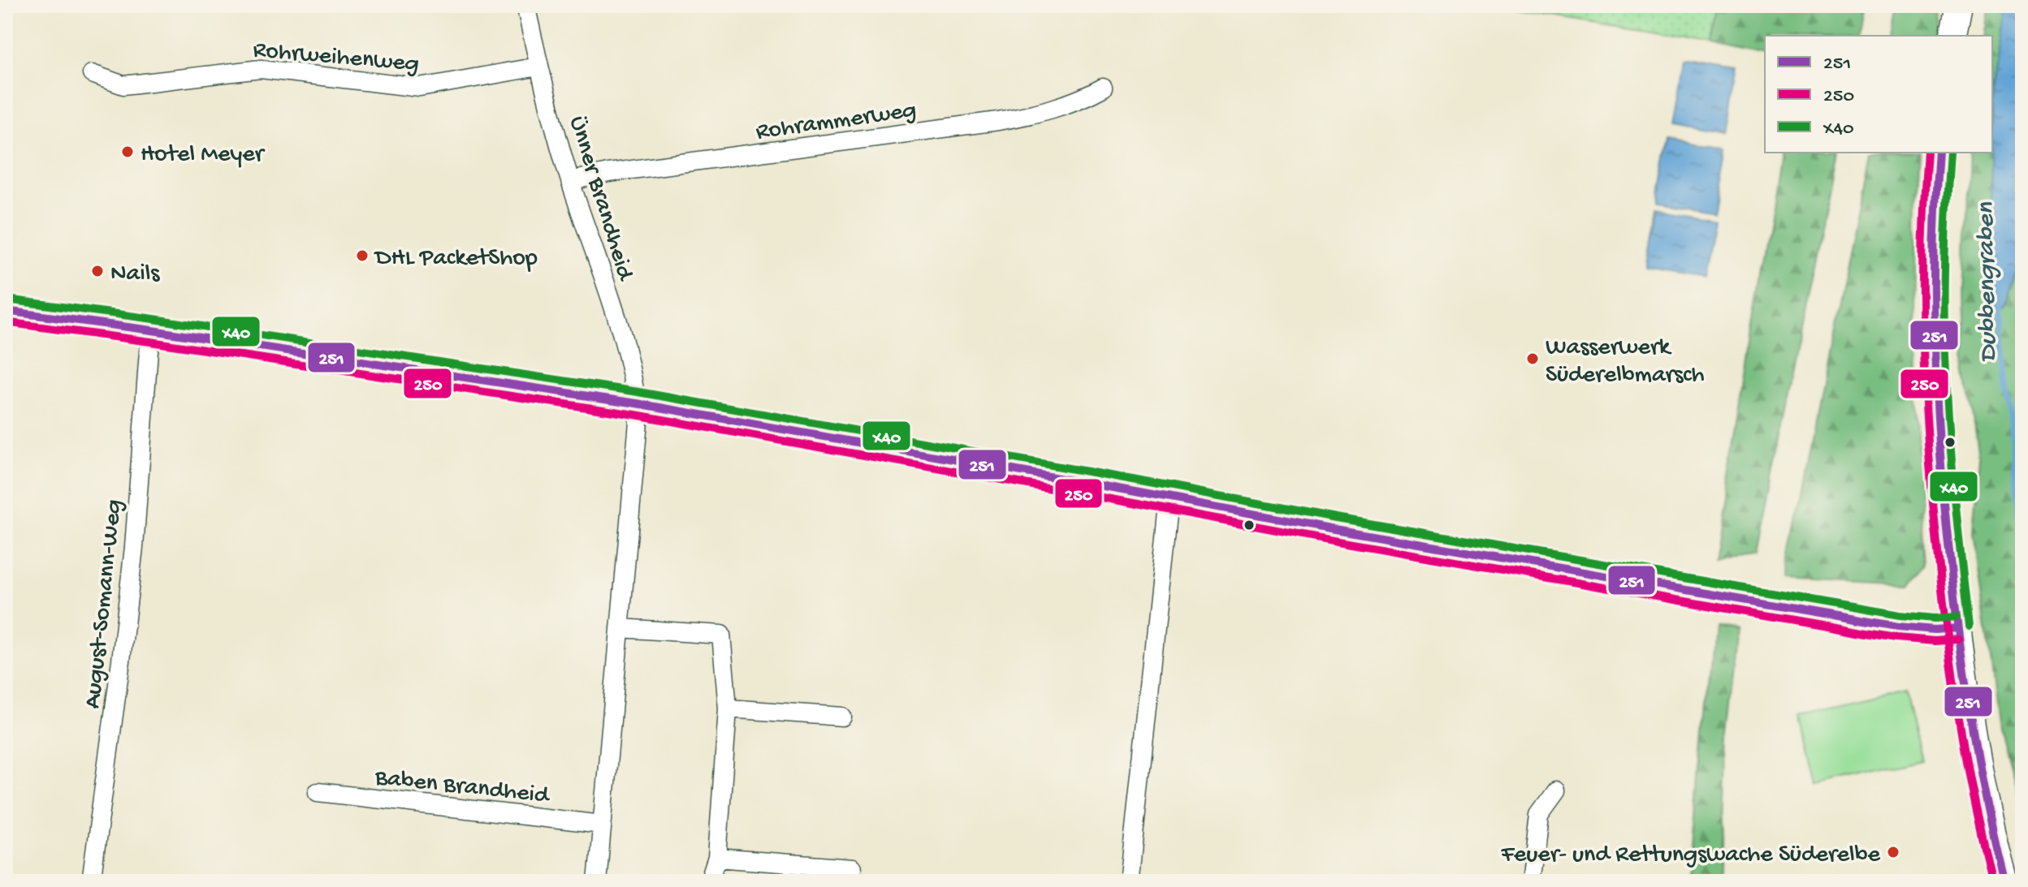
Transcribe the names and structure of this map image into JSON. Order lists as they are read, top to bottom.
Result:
{
  "streets": {
    "street": [
      "Rohrweihenweg",
      "Rohrammerweg",
      "Ünner Brandheid",
      "August-Somann-Weg",
      "Baben Brandheid"
    ]
  },
  "crossings": [
    ["Rohrweihenweg", "Ünner Brandheid"],
    ["Rohrammerweg", "Ünner Brandheid"]
  ],
  "water": ["Dubbengraben"],
  "places": [
    "Hotel Meyer",
    "DHL PacketShop",
    "Nails",
    "Wasserwerk Süderelbmarsch",
    "Feuer- und Rettungswache Süderelbe"
  ],
  "lines": ["transit line 251", "transit line 250", "transit line X40"],
  "legend": ["251", "250", "X40"]
}
